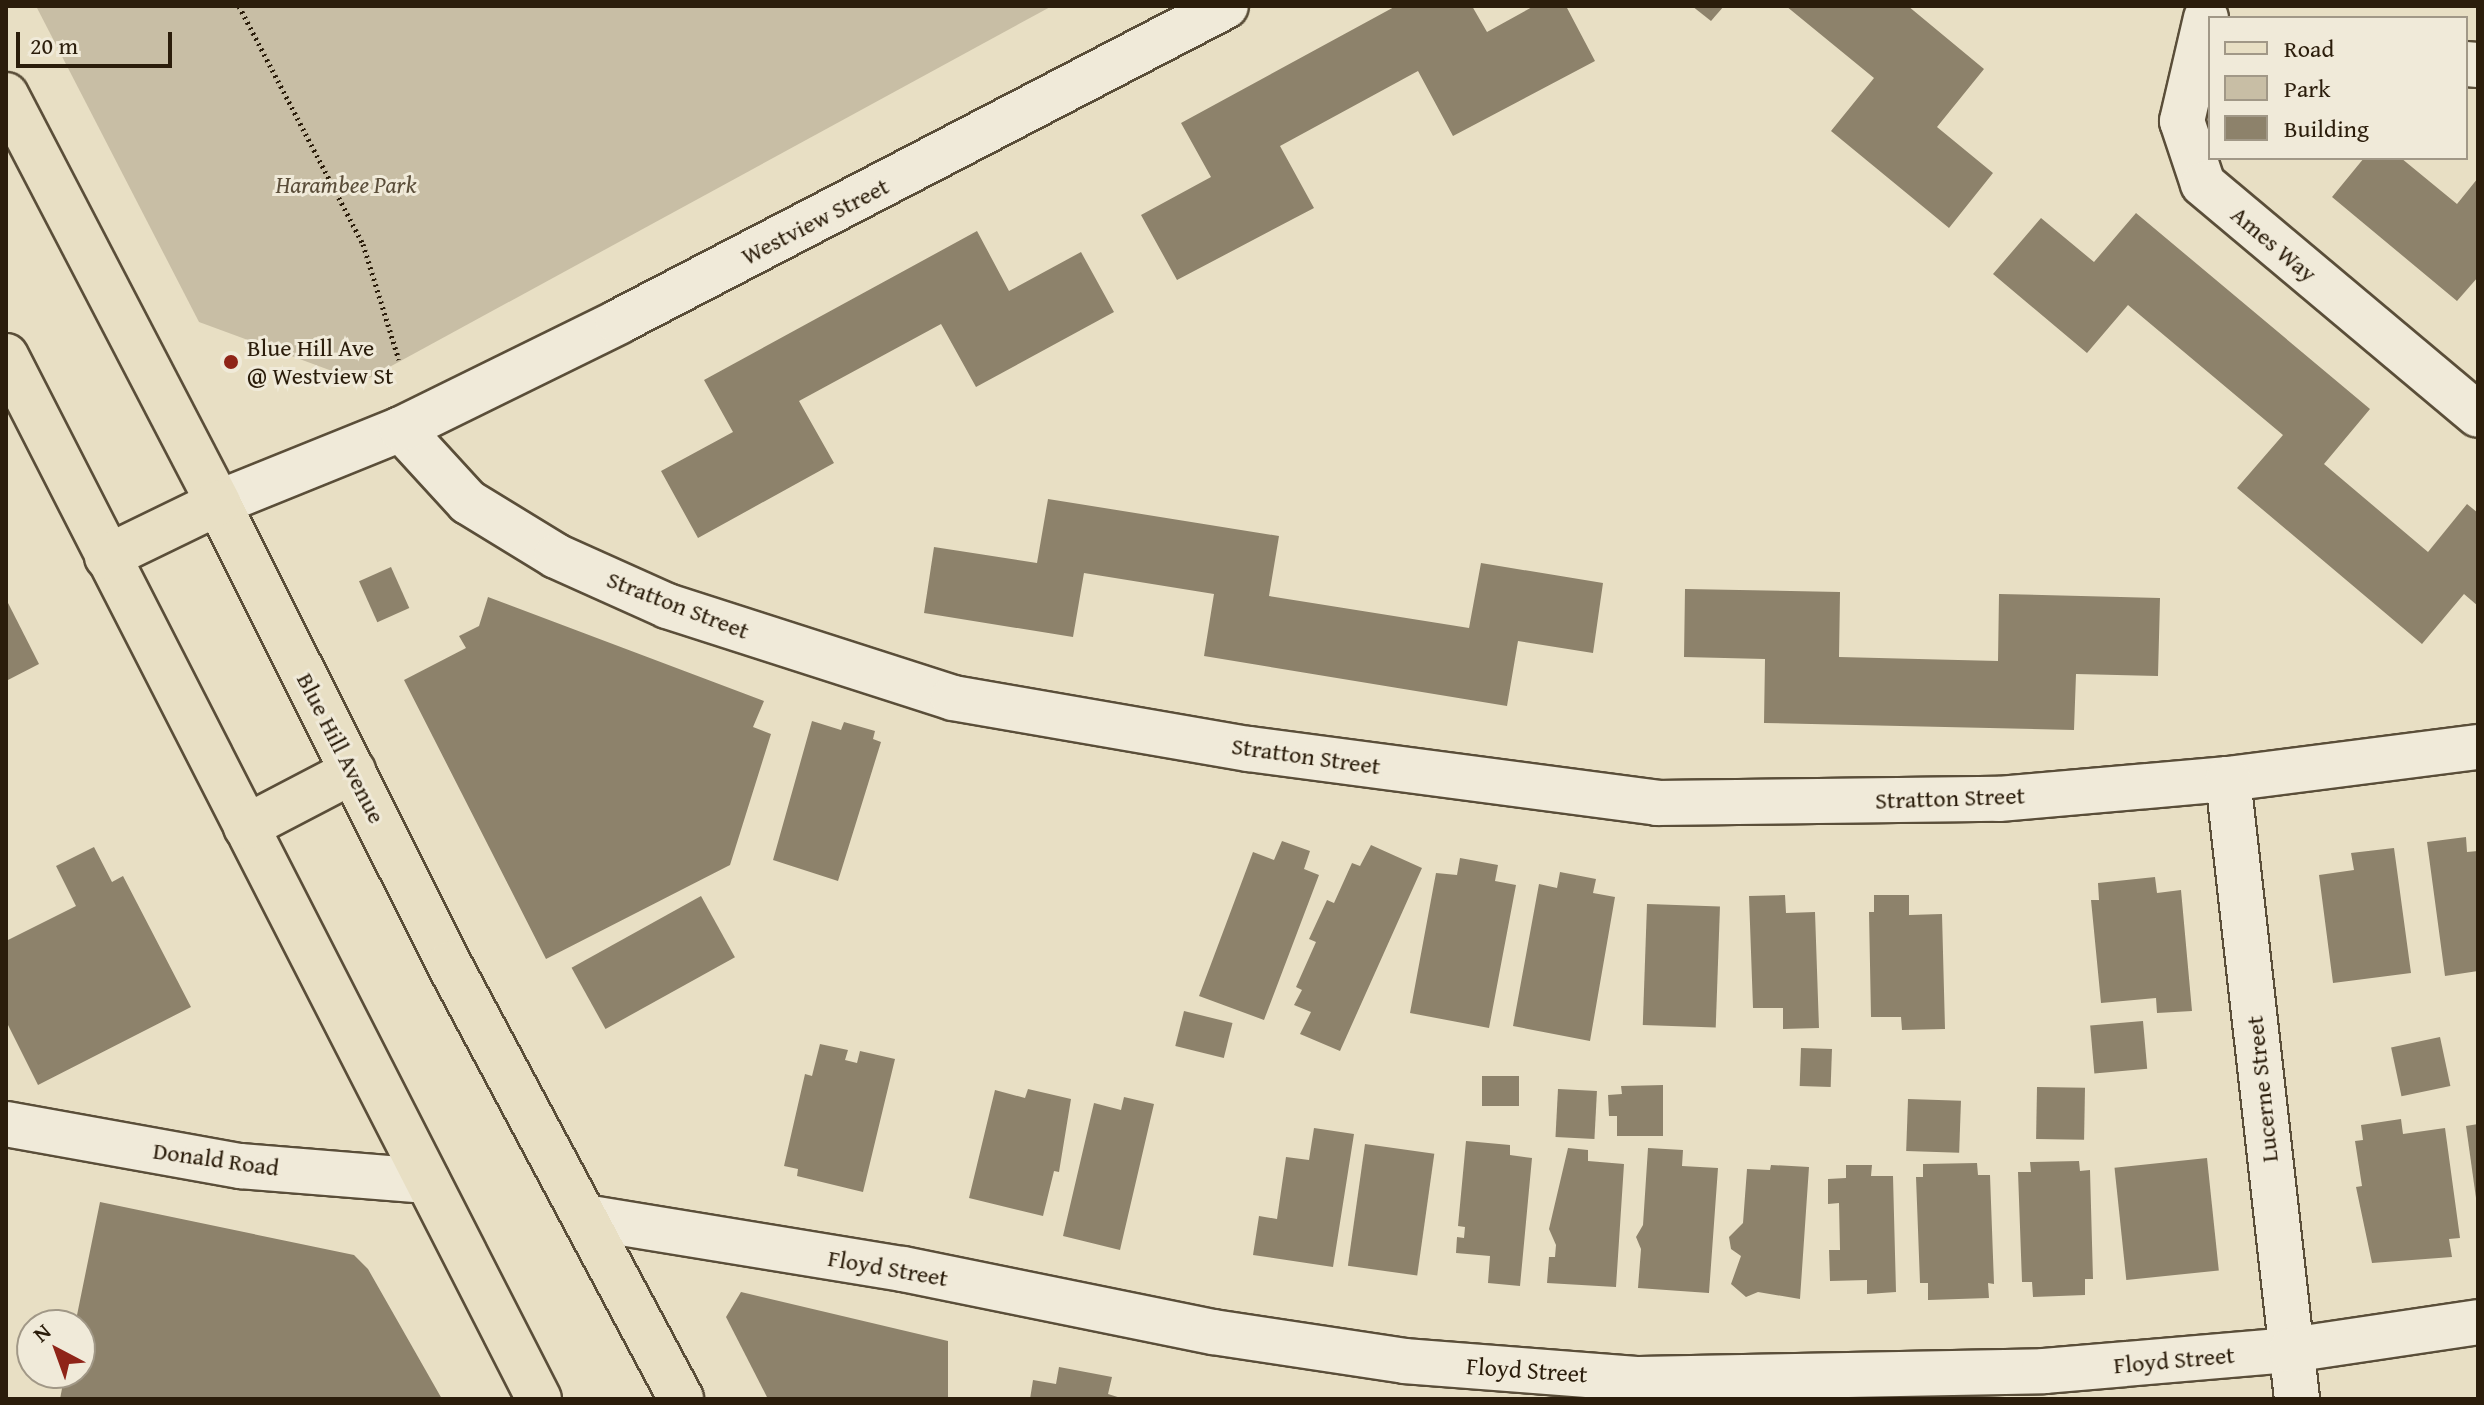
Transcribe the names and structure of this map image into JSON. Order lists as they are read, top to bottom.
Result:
{
  "streets": {
    "main road": ["Blue Hill Avenue"],
    "street": [
      "Westview Street",
      "Ames Way",
      "Stratton Street",
      "Lucerne Street",
      "Donald Road",
      "Floyd Street"
    ]
  },
  "crossings": [
    ["Westview Street", "Stratton Street"],
    ["Stratton Street", "Lucerne Street"],
    ["Blue Hill Avenue", "Floyd Street"],
    ["Lucerne Street", "Floyd Street"]
  ],
  "parks": ["Harambee Park"],
  "places": ["Blue Hill Ave @ Westview St"],
  "legend": ["Road", "Park", "Building"],
  "scale_bar": "20 m",
  "north": "top left"
}
